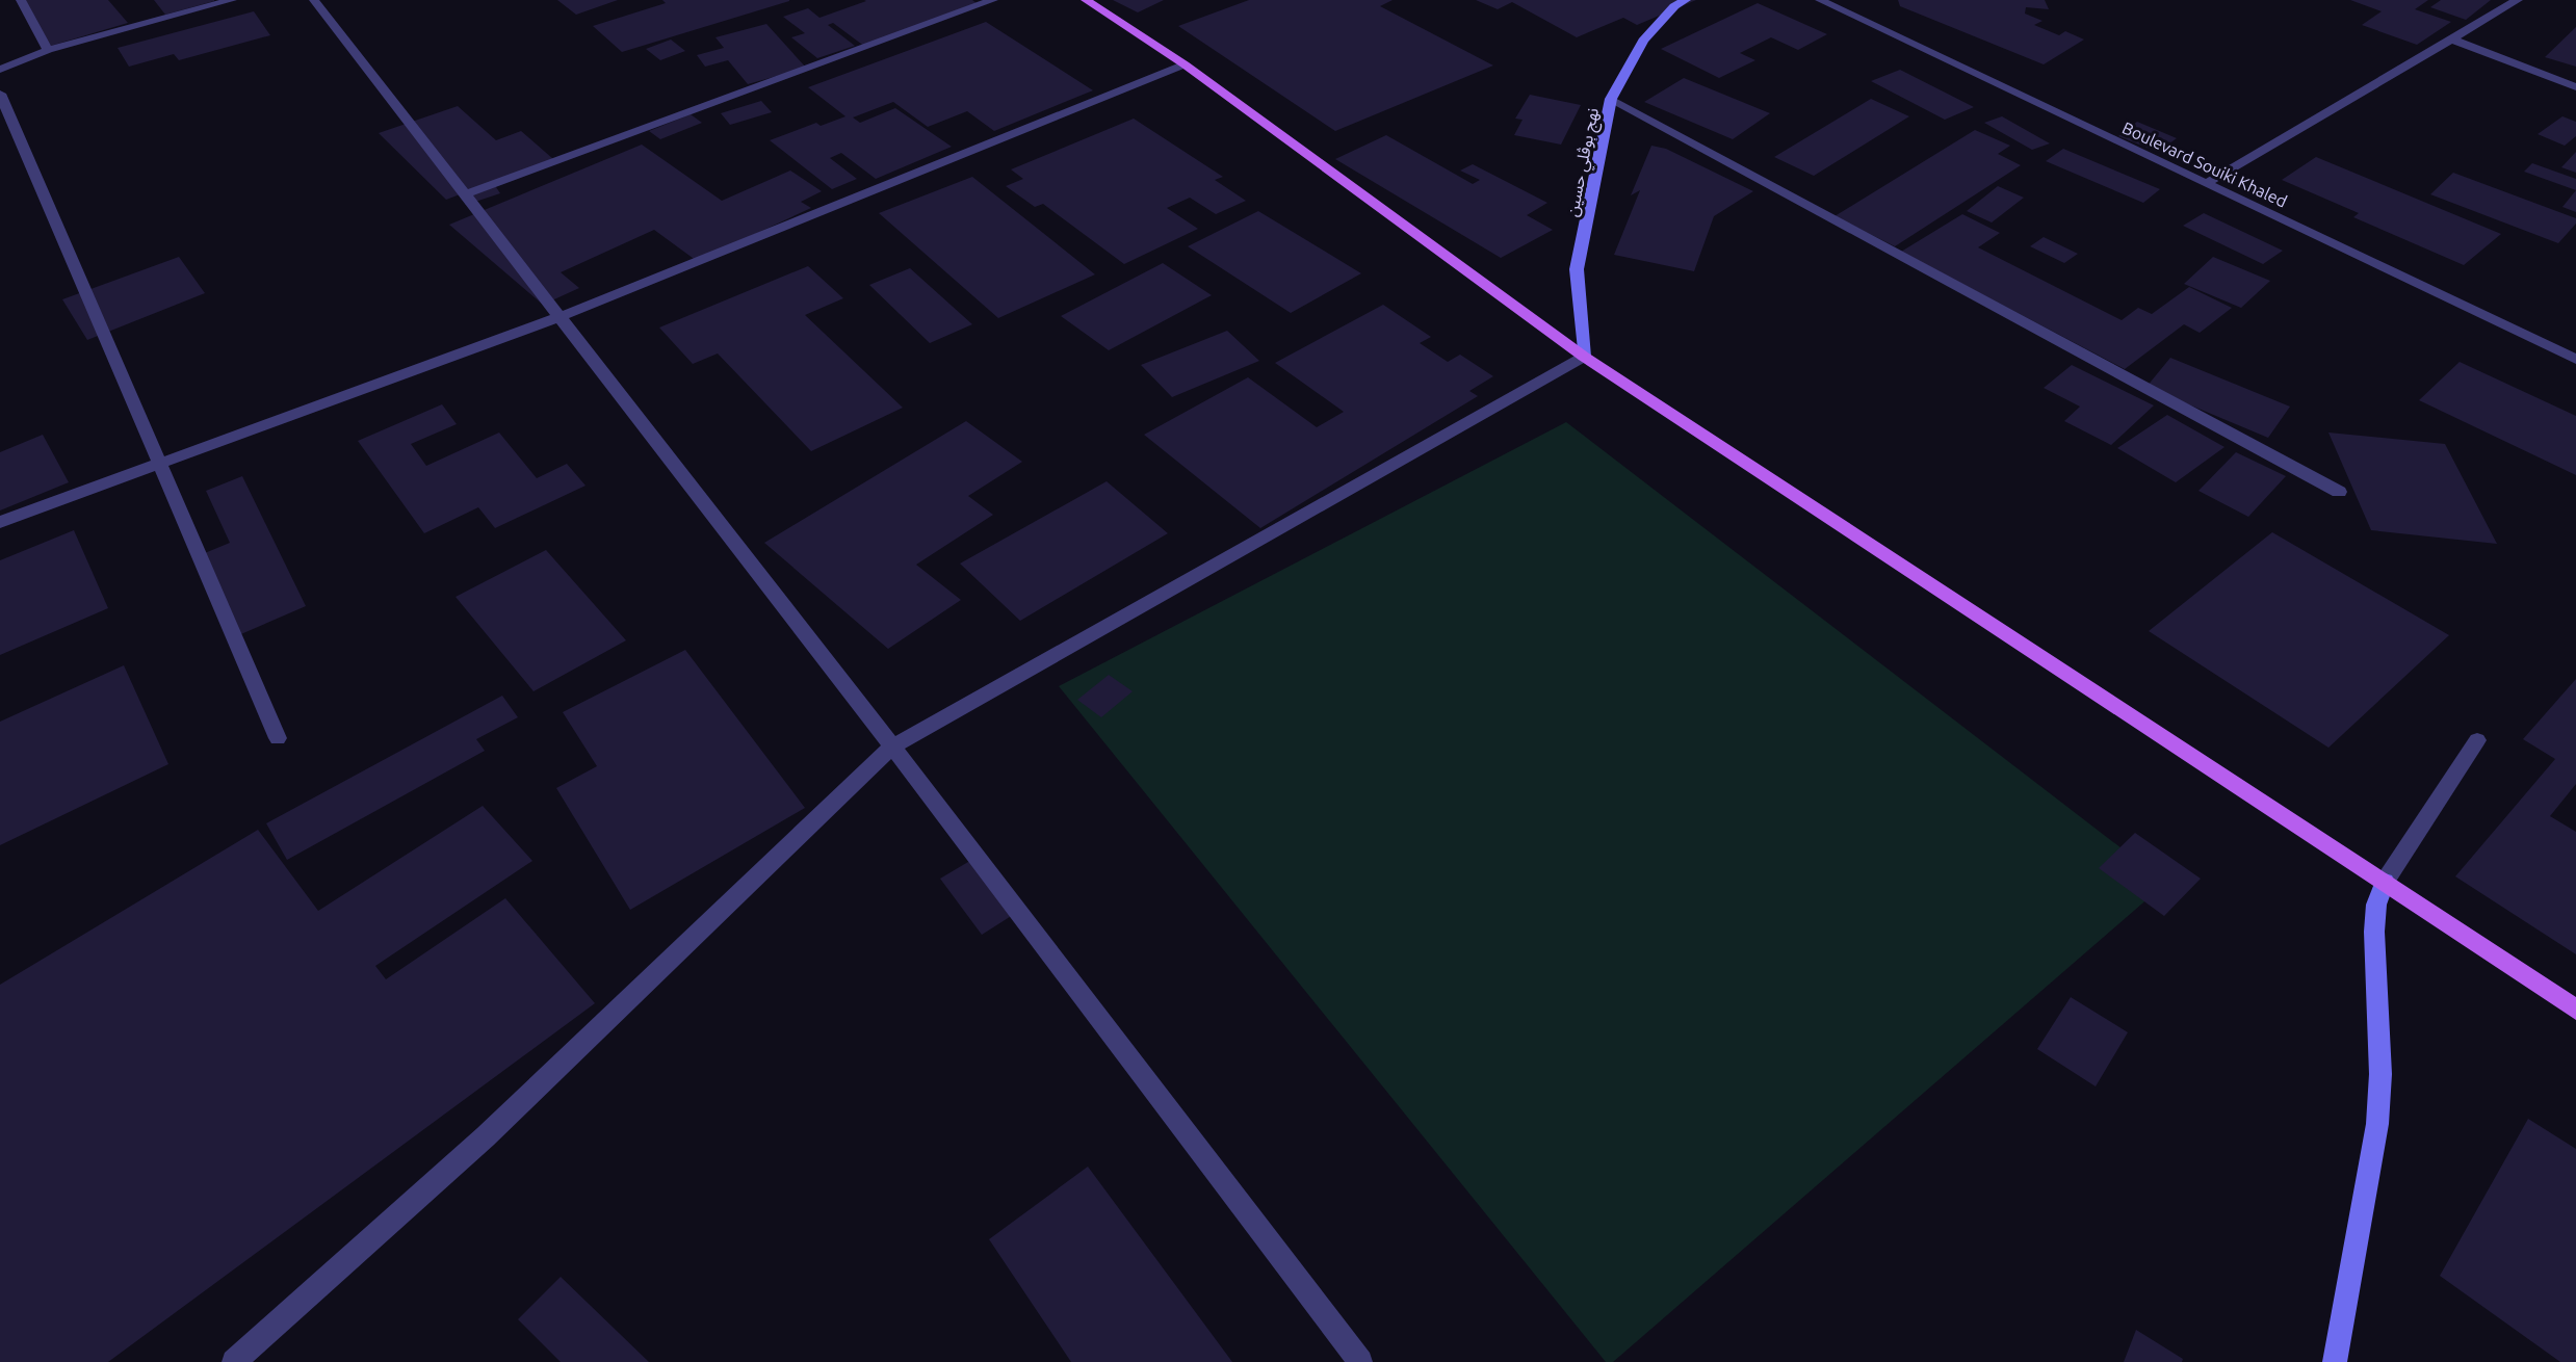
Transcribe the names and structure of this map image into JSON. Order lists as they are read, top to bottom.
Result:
{
  "streets": {
    "main road": ["نهج بوڨلي حسين"],
    "street": ["Boulevard Souiki Khaled"]
  }
}
